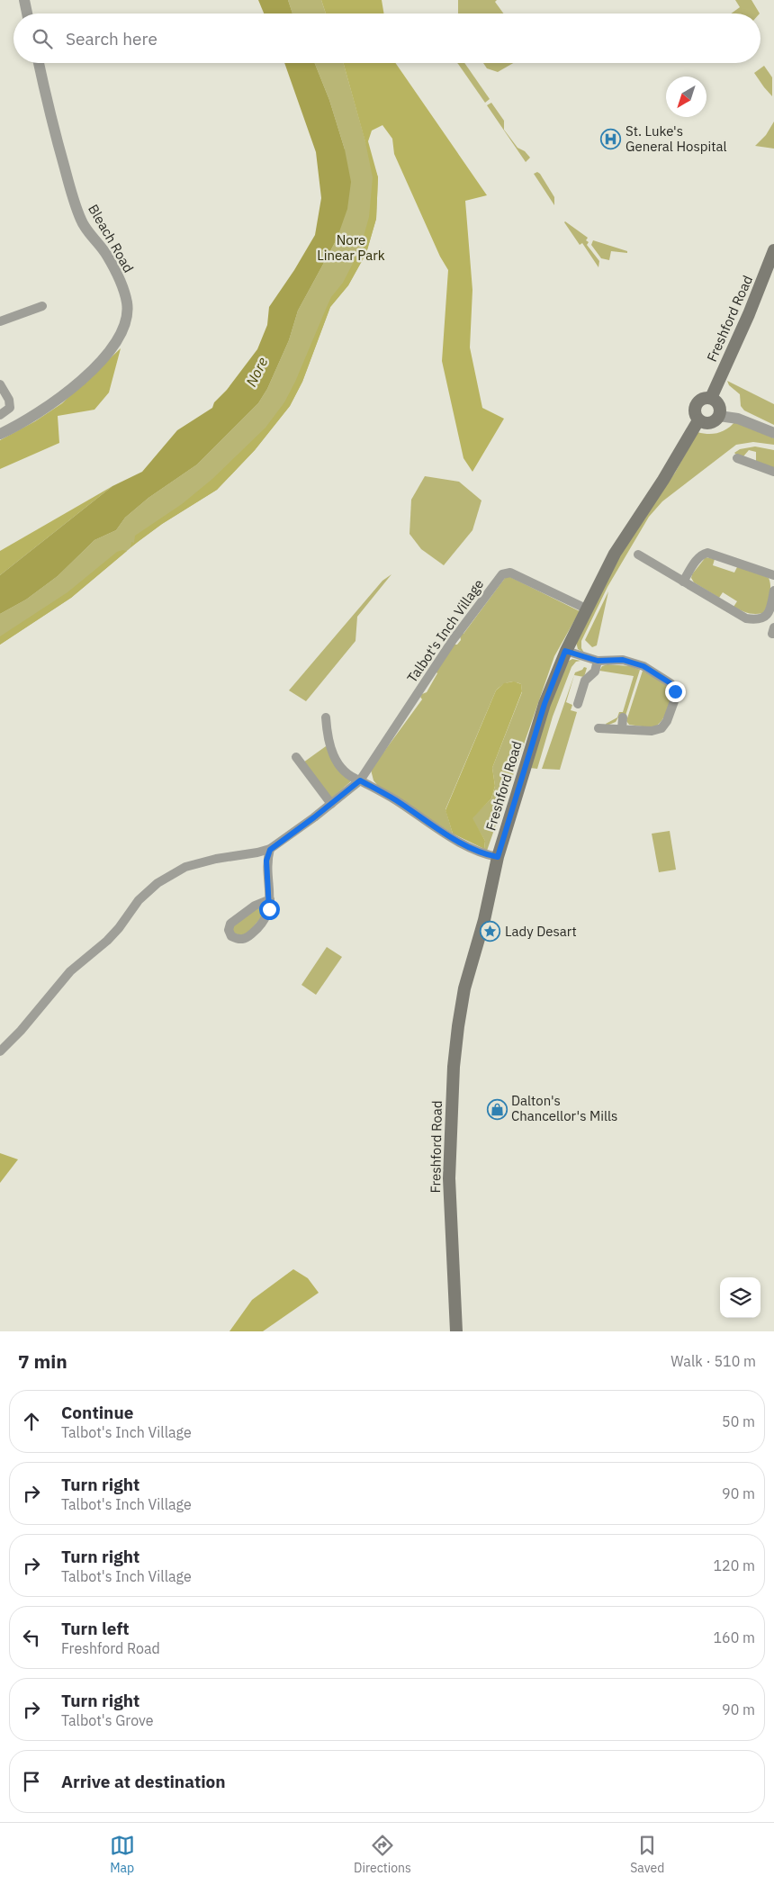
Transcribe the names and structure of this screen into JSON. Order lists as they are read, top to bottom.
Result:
{
  "streets": {
    "main road": ["Freshford Road"],
    "street": ["Bleach Road", "Talbot's Inch Village"]
  },
  "crossings": [
    ["Freshford Road", "Talbot's Inch Village"]
  ],
  "water": ["Nore"],
  "parks": ["Nore Linear Park"],
  "places": {
    "hospital": ["St. Luke's General Hospital"],
    "place": ["Lady Desart"],
    "shop": ["Dalton's Chancellor's Mills"]
  },
  "north": "bottom left",
  "page": {
    "search": "Search here",
    "heading": ["7 min", "Walk · 510 m"],
    "list": [
      ["Continue", "Talbot's Inch Village", "50 m"],
      ["Turn right", "Talbot's Inch Village", "90 m"],
      ["Turn right", "Talbot's Inch Village", "120 m"],
      ["Turn left", "Freshford Road", "160 m"],
      ["Turn right", "Talbot's Grove", "90 m"],
      "Arrive at destination"
    ],
    "nav": ["Map", "Directions", "Saved"]
  }
}
